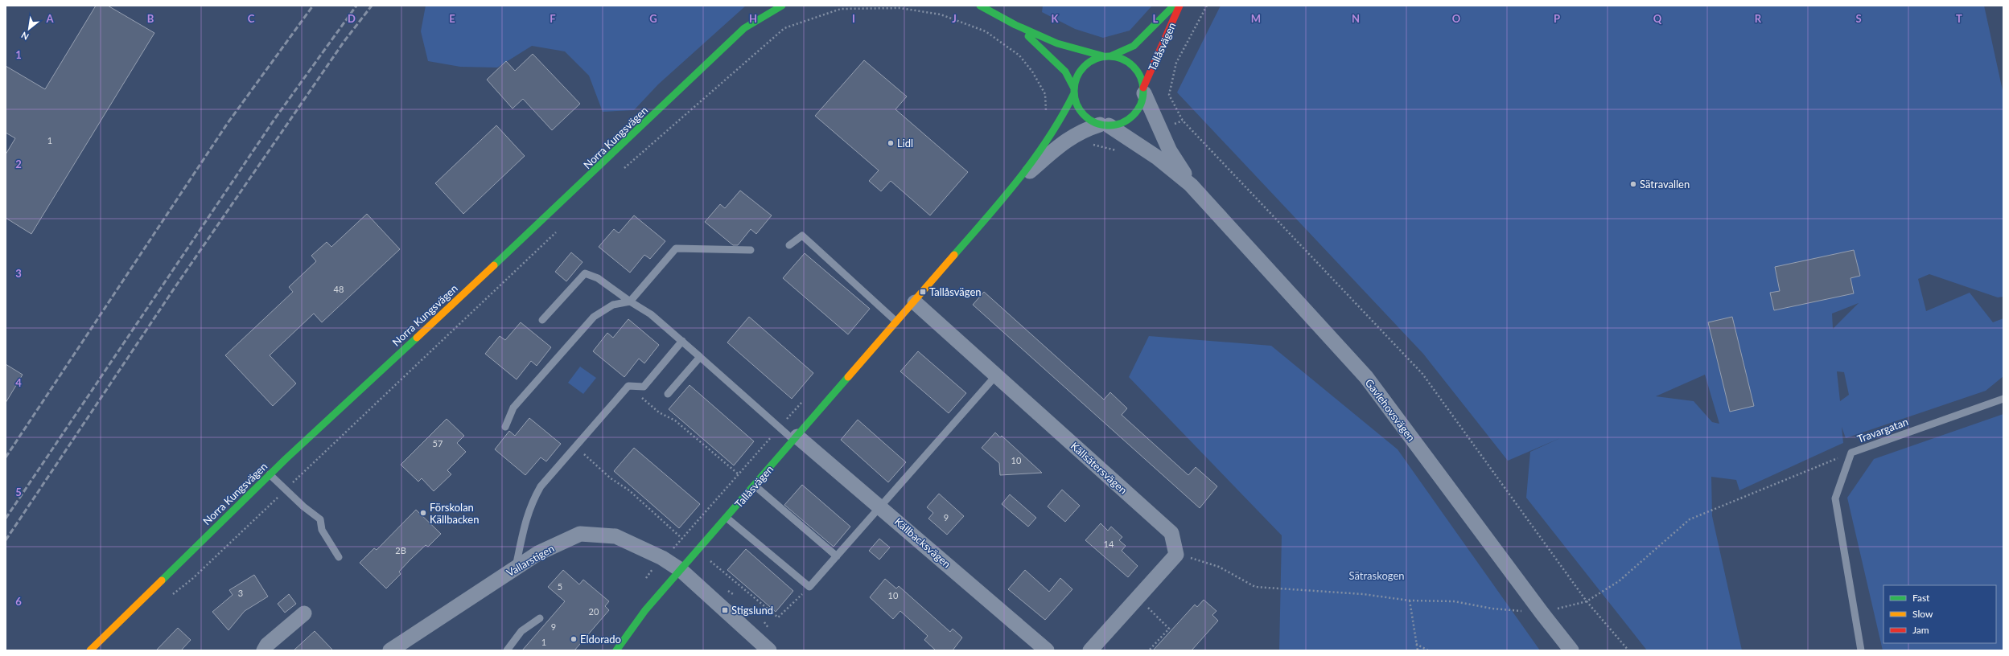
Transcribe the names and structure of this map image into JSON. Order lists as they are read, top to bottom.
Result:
{
  "streets": {
    "street": [
      "Tallåsvägen",
      "Norra Kungsvägen",
      "Gavlehovsvägen",
      "Källsätersvägen",
      "Källbacksvägen",
      "Vallarstigen"
    ],
    "lane": ["Travargatan"]
  },
  "crossings": [
    ["Tallåsvägen", "Gavlehovsvägen"],
    ["Tallåsvägen", "Källsätersvägen"],
    ["Tallåsvägen", "Källbacksvägen"],
    ["Tallåsvägen", "Vallarstigen"]
  ],
  "parks": ["Sätraskogen"],
  "places": {
    "other": [
      "Lidl",
      "Sätravallen",
      "Förskolan Källbacken",
      "Eldorado"
    ],
    "transit": ["Tallåsvägen", "Stigslund"]
  },
  "house_numbers": [
    "1",
    "48",
    "57",
    "10",
    "9",
    "14",
    "2B",
    "5",
    "3",
    "10",
    "20",
    "9",
    "1"
  ],
  "legend": ["Fast", "Slow", "Jam"],
  "north": "bottom left",
  "grid": {
    "columns": [
      "A",
      "B",
      "C",
      "D",
      "E",
      "F",
      "G",
      "H",
      "I",
      "J",
      "K",
      "L",
      "M",
      "N",
      "O",
      "P",
      "Q",
      "R",
      "S",
      "T"
    ],
    "rows": [
      "1",
      "2",
      "3",
      "4",
      "5",
      "6"
    ]
  }
}
